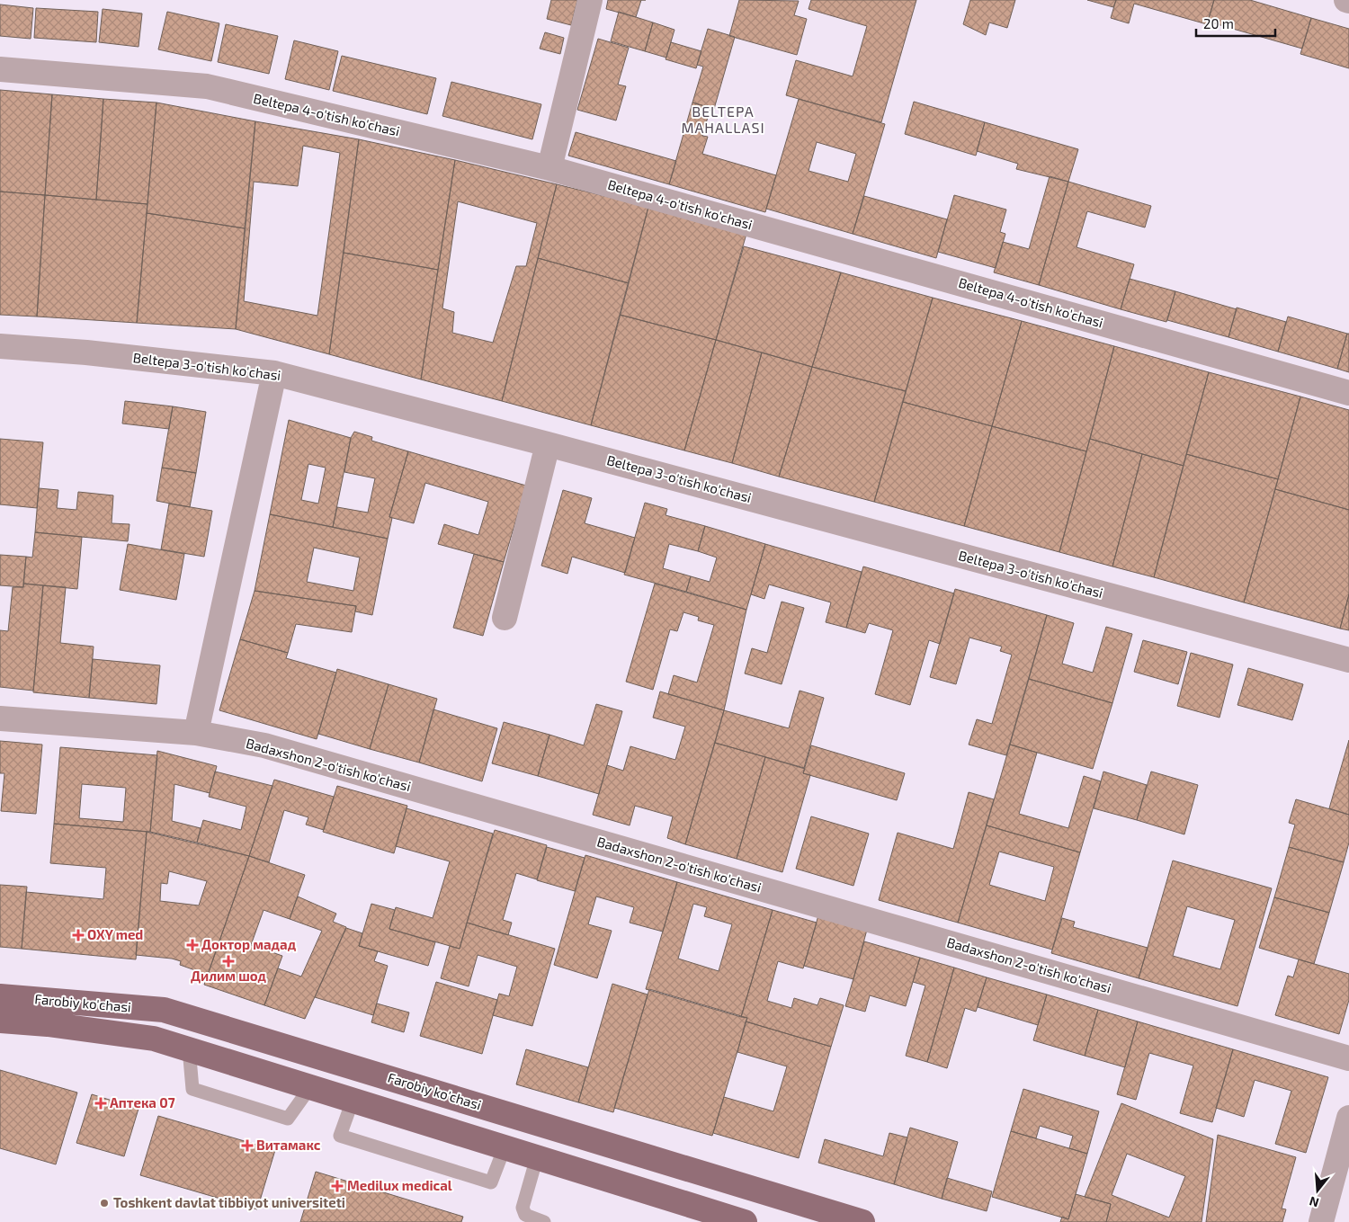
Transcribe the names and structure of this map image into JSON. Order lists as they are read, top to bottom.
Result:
{
  "streets": {
    "main road": ["Farobiy ko'chasi"],
    "street": ["Beltepa 4-o'tish ko'chasi", "Beltepa 3-o'tish ko'chasi", "Badaxshon 2-o'tish ko'chasi"]
  },
  "districts": ["BELTEPA MAHALLASI"],
  "places": {
    "health": [
      "OXY med",
      "Доктор мадад",
      "Дилим шод",
      "Аптека 07",
      "Витамакс",
      "Medilux medical"
    ],
    "other": ["Toshkent davlat tibbiyot universiteti"]
  },
  "scale_bar": "20 m",
  "north": "bottom"
}
